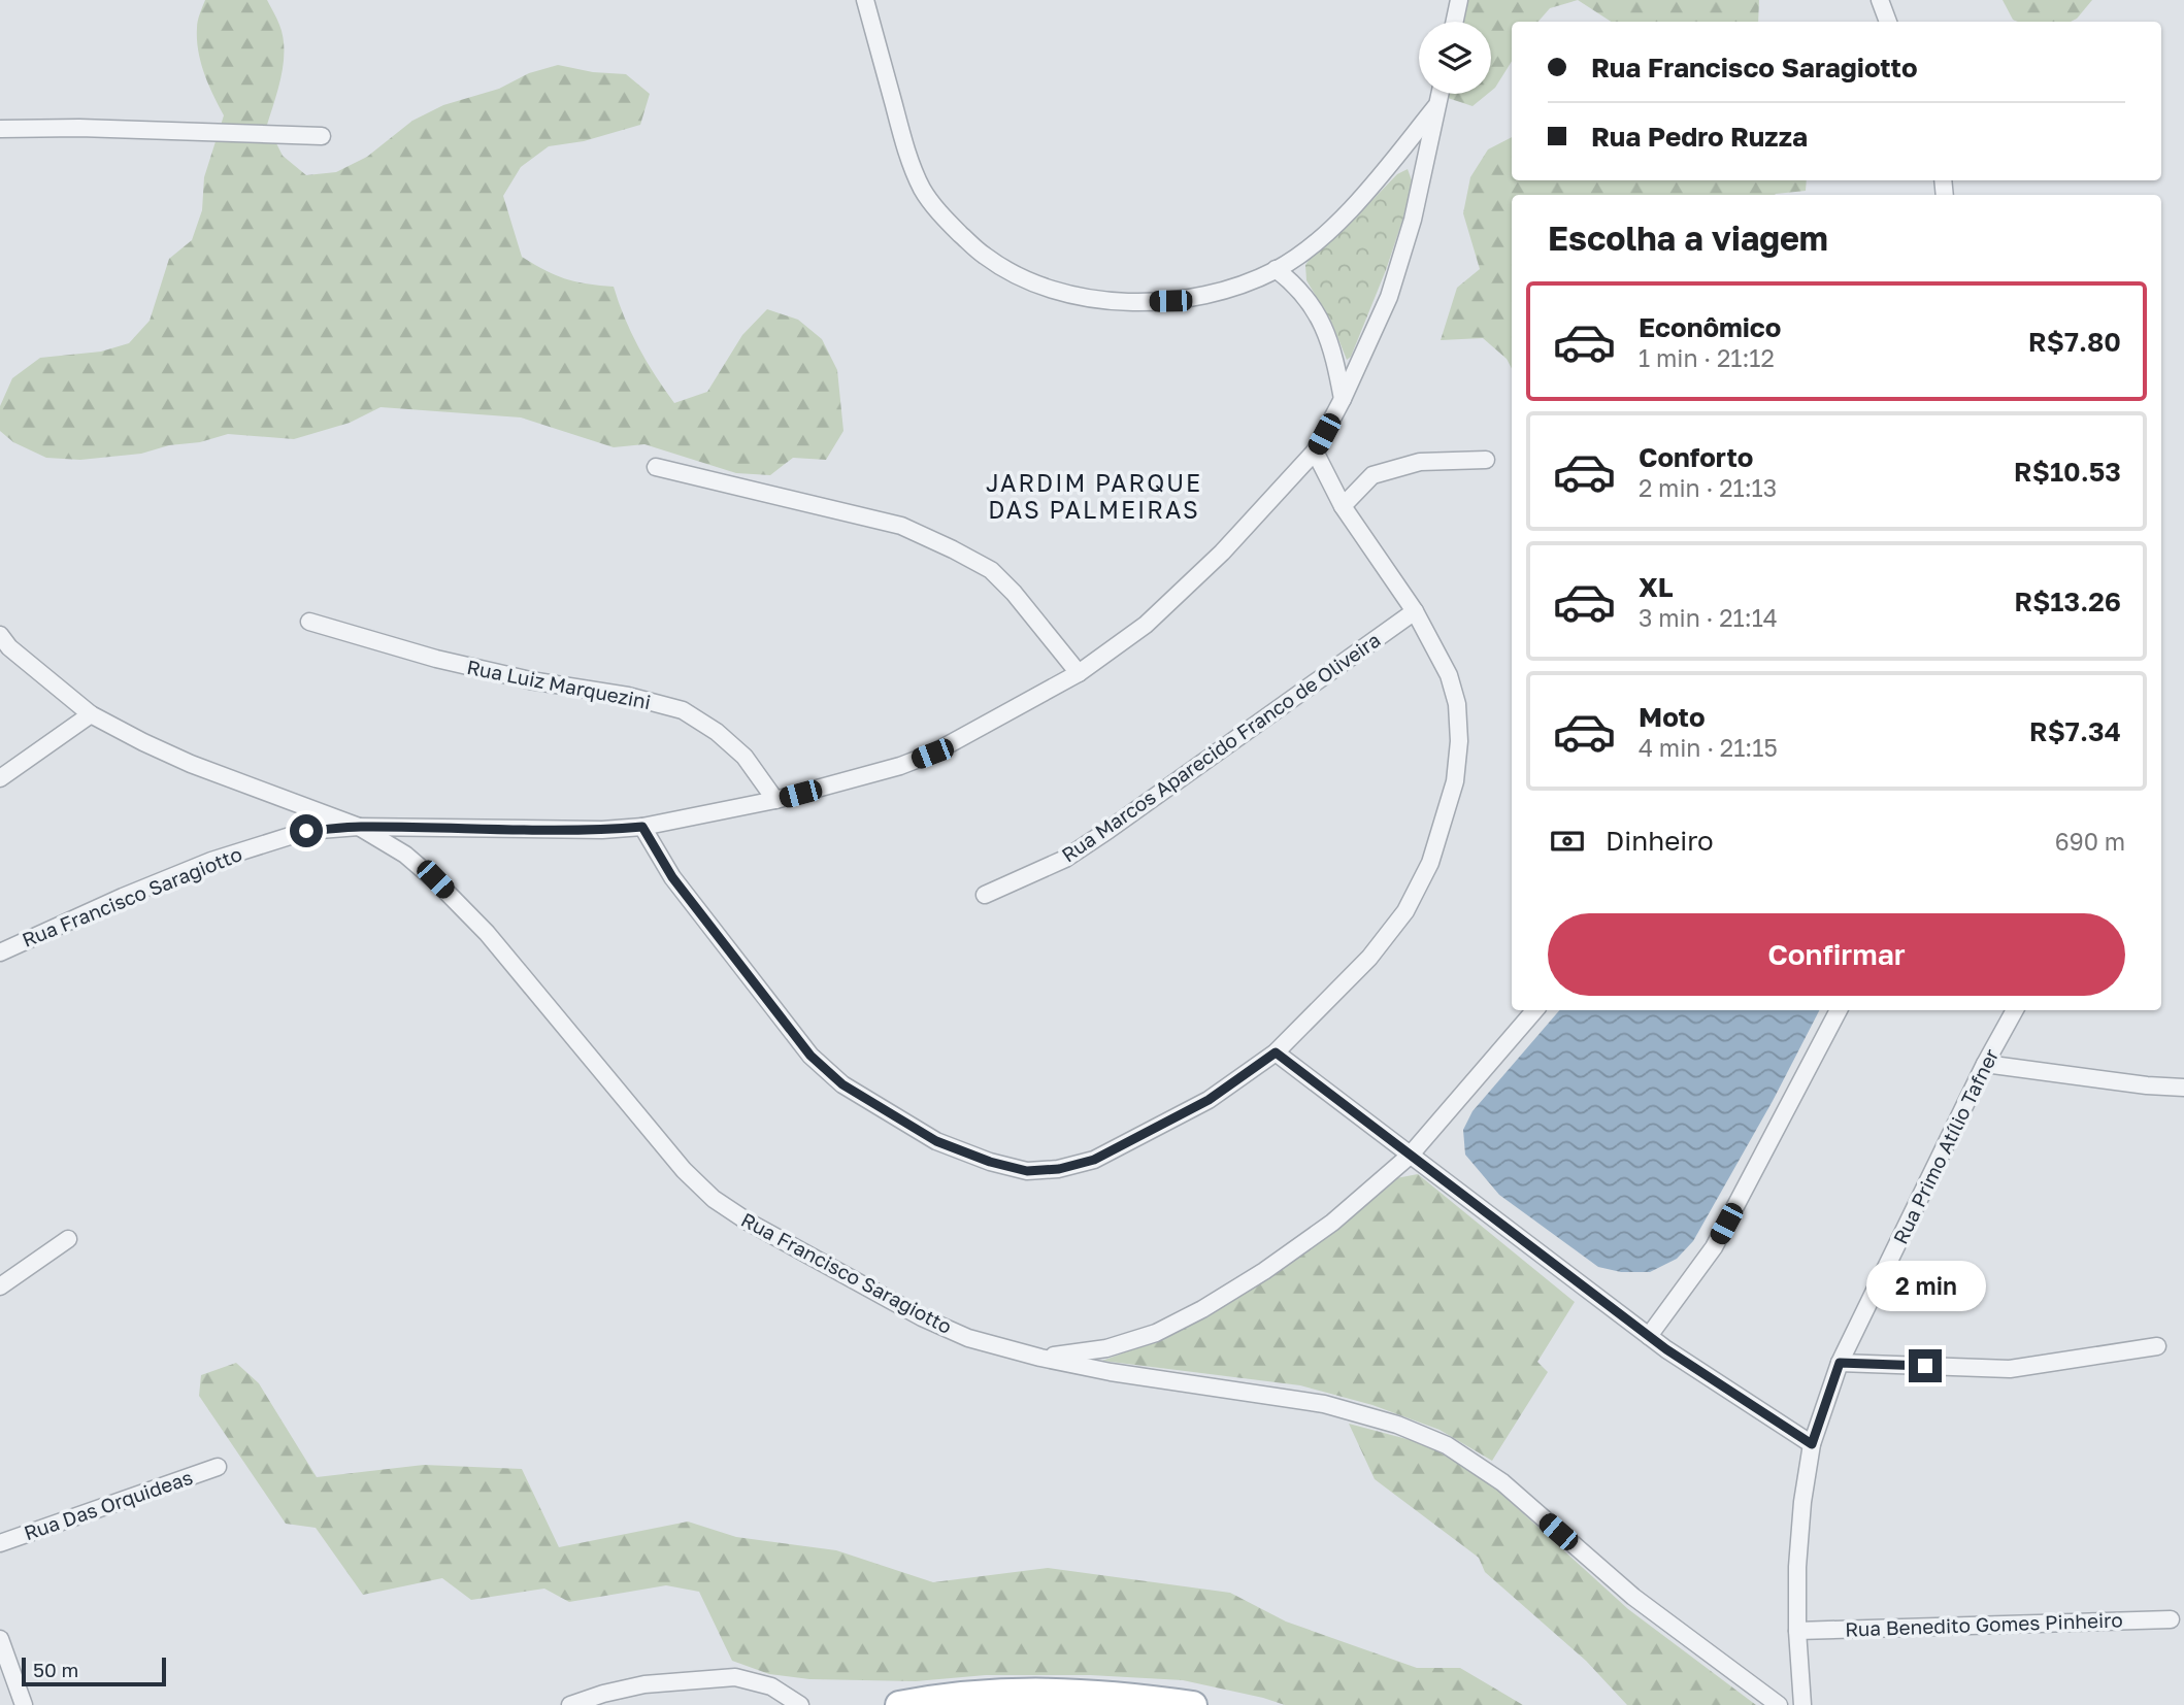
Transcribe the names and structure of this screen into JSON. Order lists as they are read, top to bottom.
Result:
{
  "streets": {
    "street": [
      "Rua Luiz Marquezini",
      "Rua Marcos Aparecido Franco de Oliveira",
      "Rua Francisco Saragiotto",
      "Rua Primo Atílio Tafner",
      "Rua Das Orquideas",
      "Rua Benedito Gomes Pinheiro"
    ]
  },
  "crossings": [
    ["Rua Primo Atílio Tafner", "Rua Benedito Gomes Pinheiro"]
  ],
  "districts": ["JARDIM PARQUE DAS PALMEIRAS"],
  "scale_bar": "50 m",
  "page": {
    "banner": ["Rua Francisco Saragiotto", "Rua Pedro Ruzza"],
    "heading": "Escolha a viagem",
    "list": [
      {
        "name": "Econômico",
        "note": "1 min · 21:12",
        "value": "R$7.80"
      },
      {
        "name": "Conforto",
        "note": "2 min · 21:13",
        "value": "R$10.53"
      },
      {
        "name": "XL",
        "note": "3 min · 21:14",
        "value": "R$13.26"
      },
      {
        "name": "Moto",
        "note": "4 min · 21:15",
        "value": "R$7.34"
      }
    ],
    "pay": ["Dinheiro", "690 m"],
    "buttons": "Confirmar",
    "bubble": "2 min",
    "scale": "50 m"
  }
}
